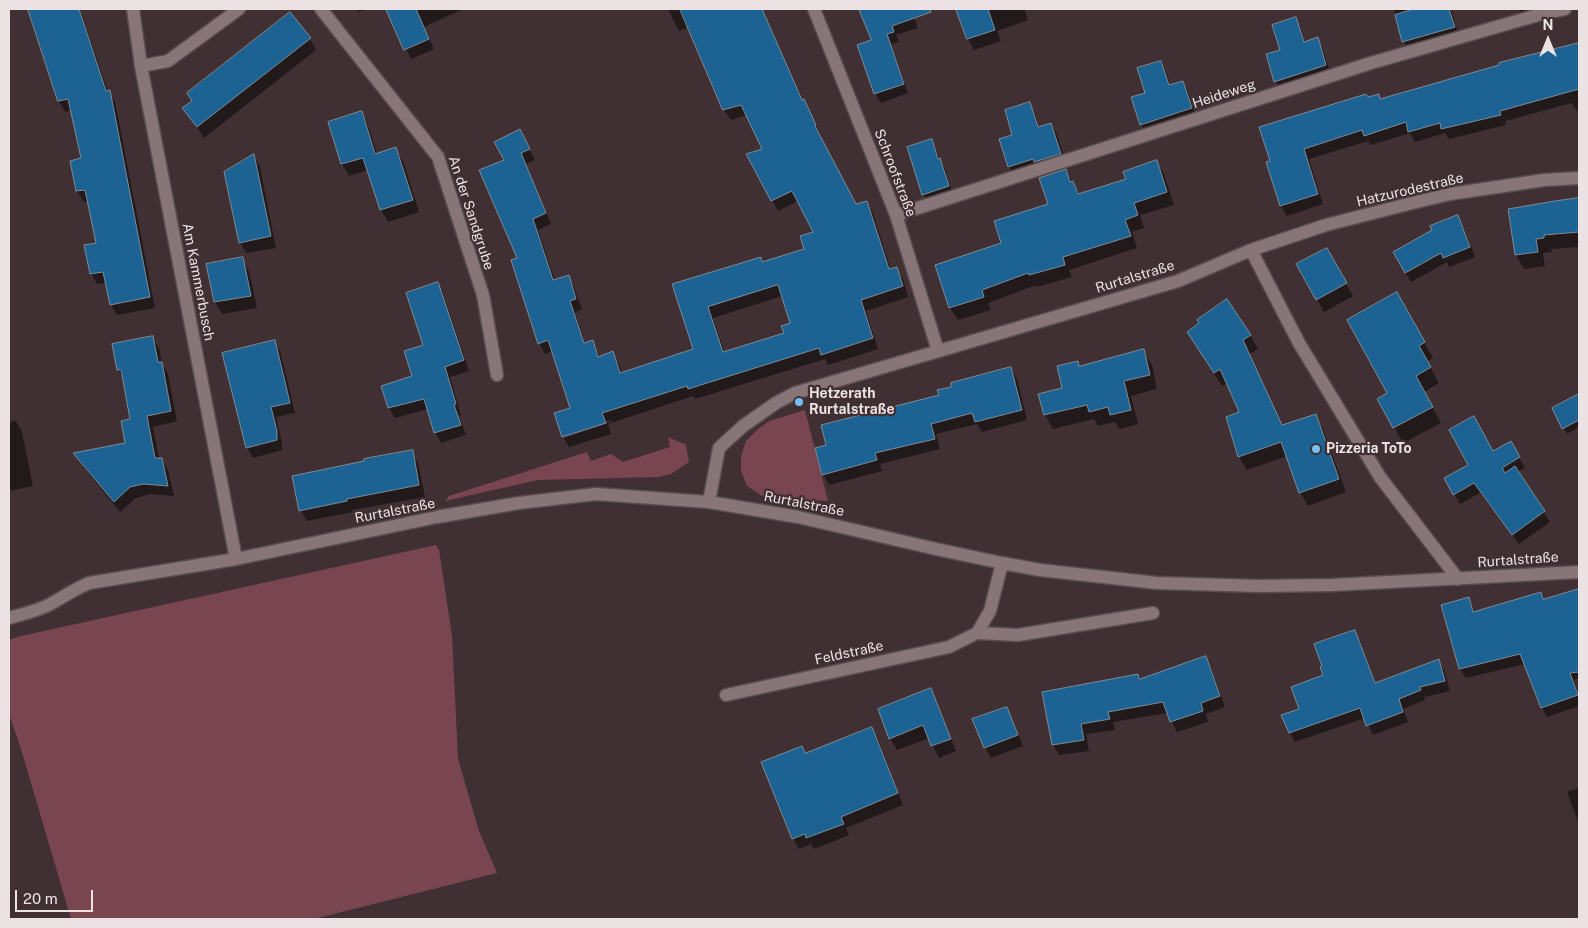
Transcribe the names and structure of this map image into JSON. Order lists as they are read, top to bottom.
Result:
{
  "streets": {
    "street": [
      "Heideweg",
      "Schroofstraße",
      "Hatzurodestraße",
      "An der Sandgrube",
      "Rurtalstraße",
      "Am Kammerbusch",
      "Feldstraße"
    ]
  },
  "crossings": [
    ["Heideweg", "Schroofstraße"],
    ["Schroofstraße", "Rurtalstraße"],
    ["Hatzurodestraße", "Rurtalstraße"],
    ["Rurtalstraße", "Am Kammerbusch"]
  ],
  "places": ["Hetzerath Rurtalstraße", "Pizzeria ToTo"],
  "scale_bar": "20 m",
  "north": "top"
}
